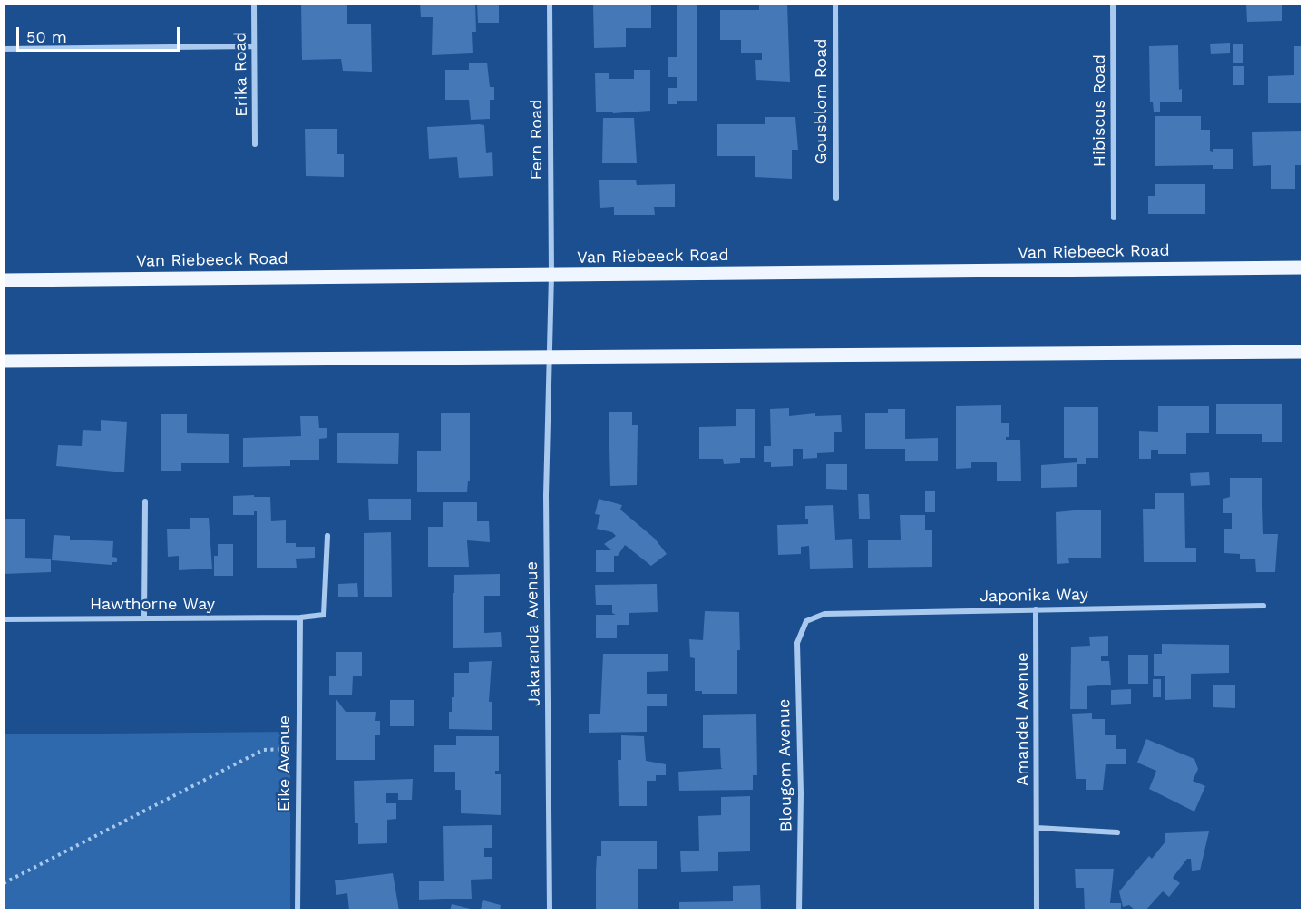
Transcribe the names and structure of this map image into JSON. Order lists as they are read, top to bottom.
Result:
{
  "streets": {
    "main road": ["Van Riebeeck Road"],
    "street": [
      "Erika Road",
      "Gousblom Road",
      "Hibiscus Road",
      "Fern Road",
      "Japonika Way",
      "Hawthorne Way",
      "Jakaranda Avenue",
      "Amandel Avenue",
      "Eike Avenue",
      "Blougom Avenue"
    ]
  },
  "crossings": [
    ["Fern Road", "Van Riebeeck Road"],
    ["Fern Road", "Jakaranda Avenue"],
    ["Japonika Way", "Amandel Avenue"],
    ["Japonika Way", "Blougom Avenue"],
    ["Hawthorne Way", "Eike Avenue"]
  ],
  "scale_bar": "50 m"
}
